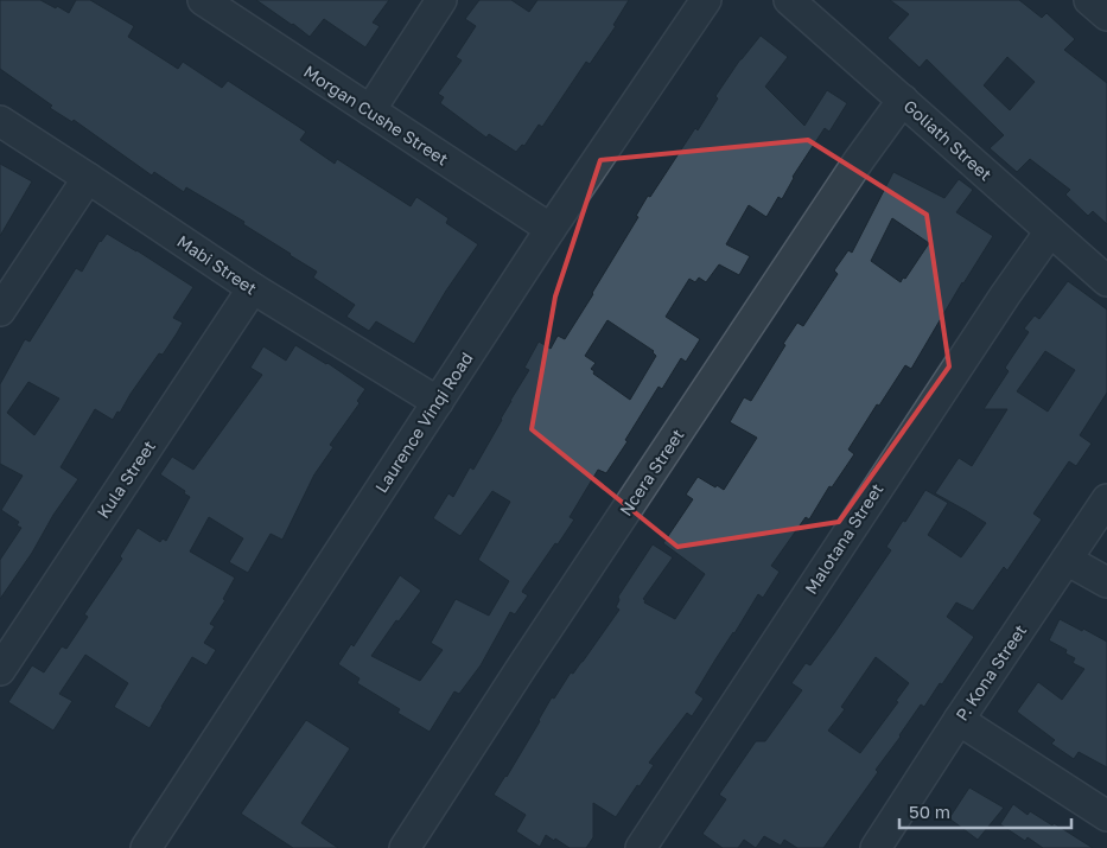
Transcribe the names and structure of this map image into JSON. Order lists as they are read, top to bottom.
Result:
{
  "streets": {
    "street": [
      "Morgan Cushe Street",
      "Goliath Street",
      "Mabi Street",
      "Laurence Vinqi Road",
      "Ncera Street",
      "Kula Street",
      "Malotana Street",
      "P. Kona Street"
    ]
  },
  "crossings": [
    ["Morgan Cushe Street", "Laurence Vinqi Road"],
    ["Goliath Street", "Ncera Street"],
    ["Goliath Street", "Malotana Street"],
    ["Mabi Street", "Laurence Vinqi Road"],
    ["Mabi Street", "Kula Street"]
  ],
  "scale_bar": "50 m"
}
